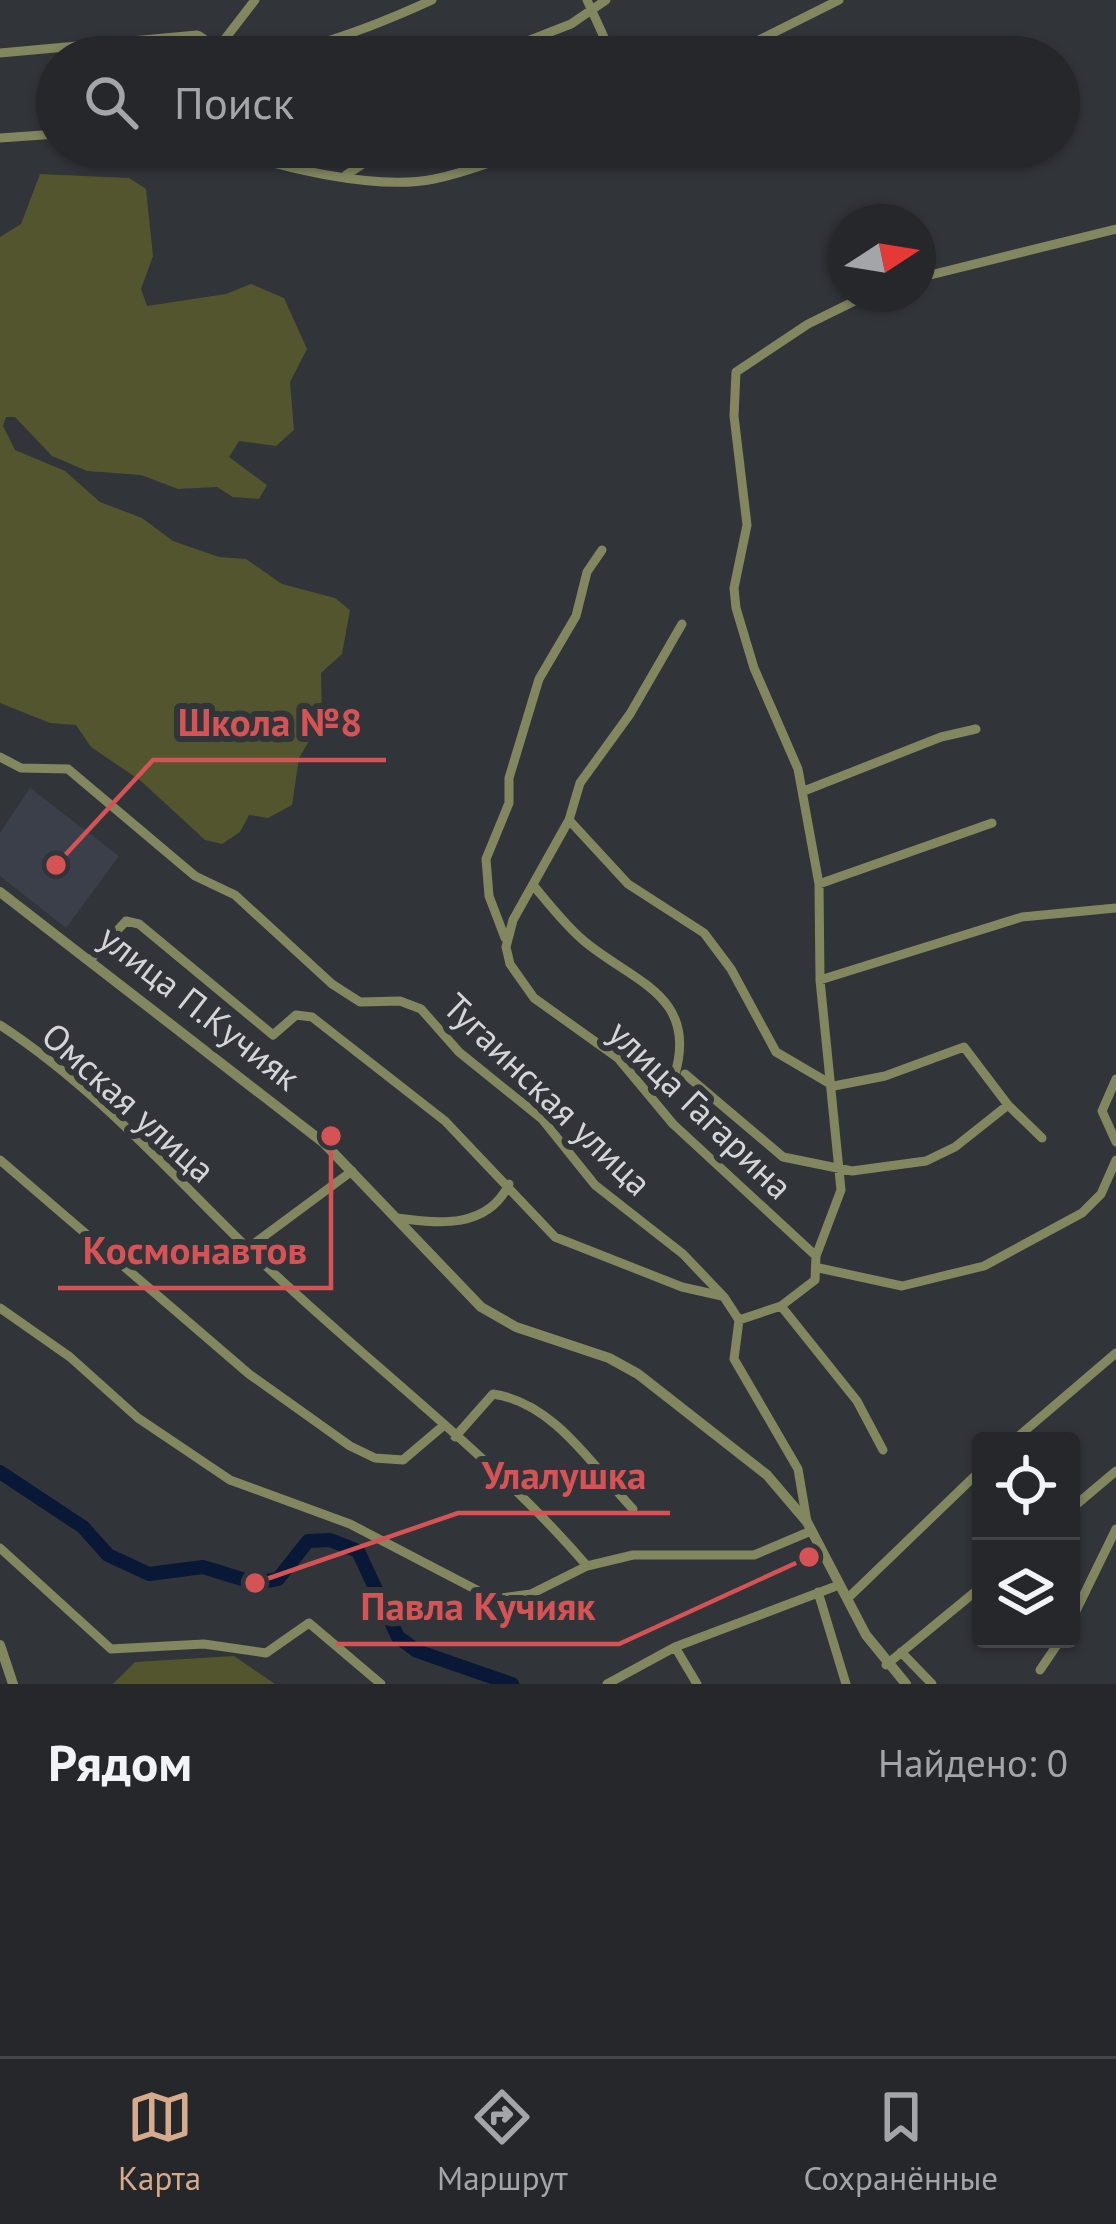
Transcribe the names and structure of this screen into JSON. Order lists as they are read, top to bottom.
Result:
{
  "streets": {
    "street": [
      "улица П.Кучияк",
      "Тугаинская улица",
      "Омская улица",
      "улица Гагарина"
    ]
  },
  "crossings": [
    ["улица П.Кучияк", "Тугаинская улица"]
  ],
  "places": [
    "Школа №8",
    "Космонавтов",
    "Павла Кучияк",
    "Улалушка"
  ],
  "north": "right",
  "page": {
    "search": "Поиск",
    "heading": ["Рядом", "Найдено: 0"],
    "nav": ["Карта", "Маршрут", "Сохранённые"]
  }
}
